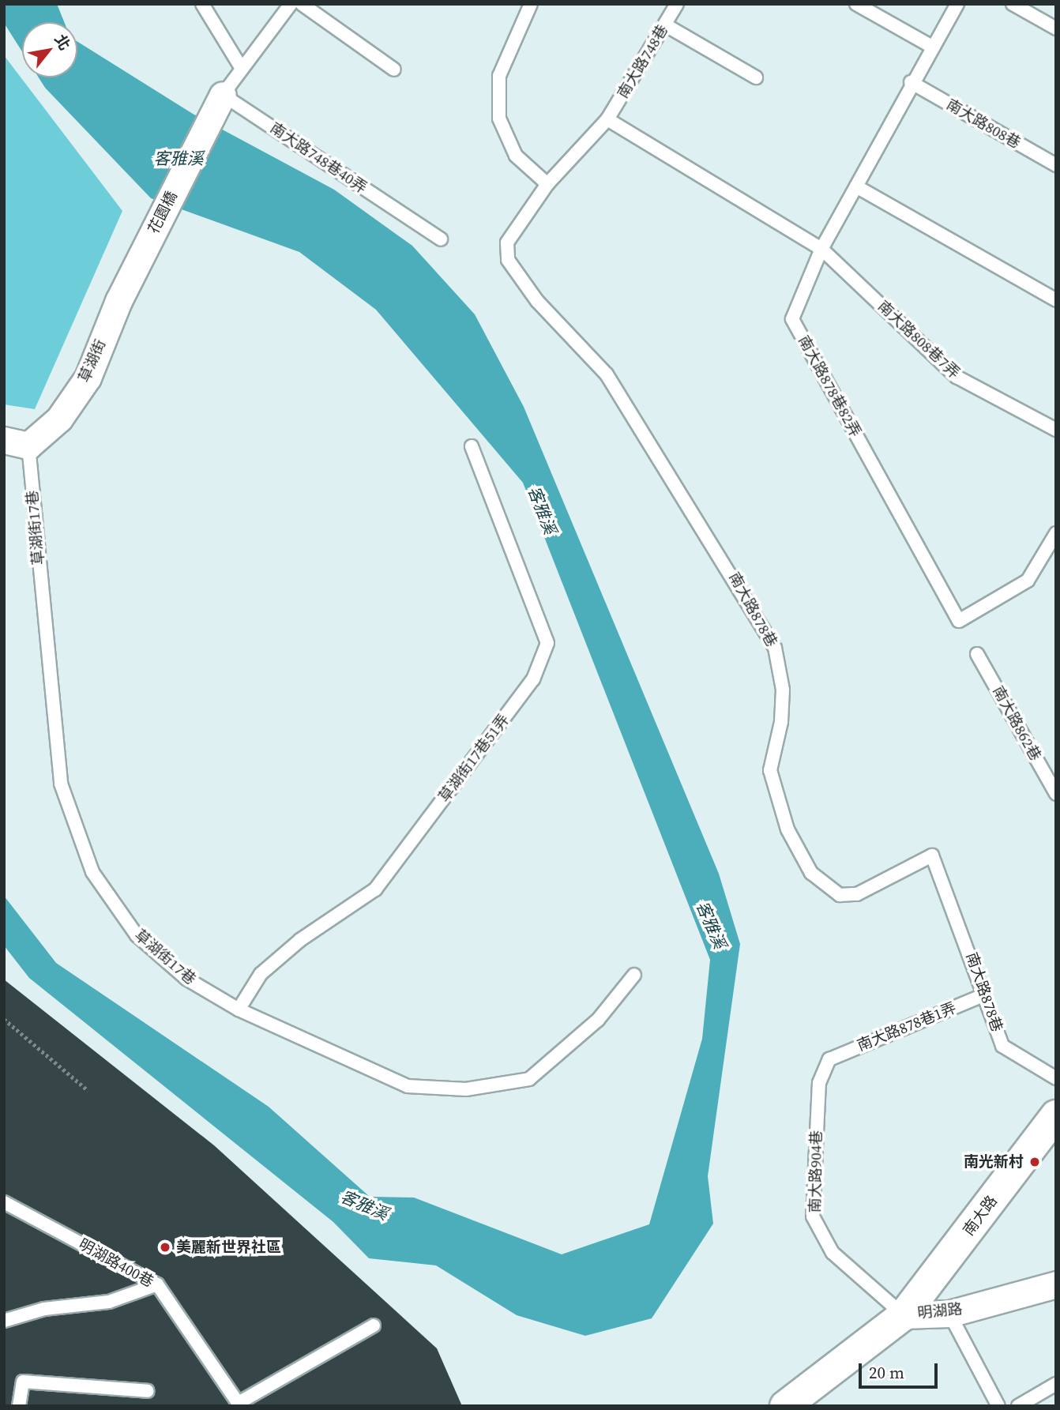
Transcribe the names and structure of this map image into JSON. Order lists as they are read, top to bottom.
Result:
{
  "streets": {
    "main road": ["南大路", "明湖路"],
    "street": ["花園橋", "草湖街"],
    "lane": [
      "南大路748巷",
      "南大路808巷",
      "南大路748巷40弄",
      "南大路808巷7弄",
      "南大路878巷82弄",
      "草湖街17巷",
      "南大路878巷",
      "南大路862巷",
      "草湖街17巷51弄",
      "南大路878巷1弄",
      "南大路904巷",
      "明湖路400巷"
    ]
  },
  "crossings": [
    ["南大路748巷", "南大路878巷"],
    ["南大路748巷40弄", "花園橋"],
    ["花園橋", "草湖街"],
    ["南大路808巷7弄", "南大路878巷82弄"],
    ["草湖街", "草湖街17巷"],
    ["草湖街17巷", "草湖街17巷51弄"],
    ["南大路878巷", "南大路878巷1弄"],
    ["南大路878巷1弄", "南大路904巷"],
    ["南大路904巷", "南大路"],
    ["南大路904巷", "明湖路"],
    ["南大路", "明湖路"]
  ],
  "water": ["客雅溪"],
  "places": ["南光新村", "美麗新世界社區"],
  "scale_bar": "20 m",
  "north": "top right"
}
